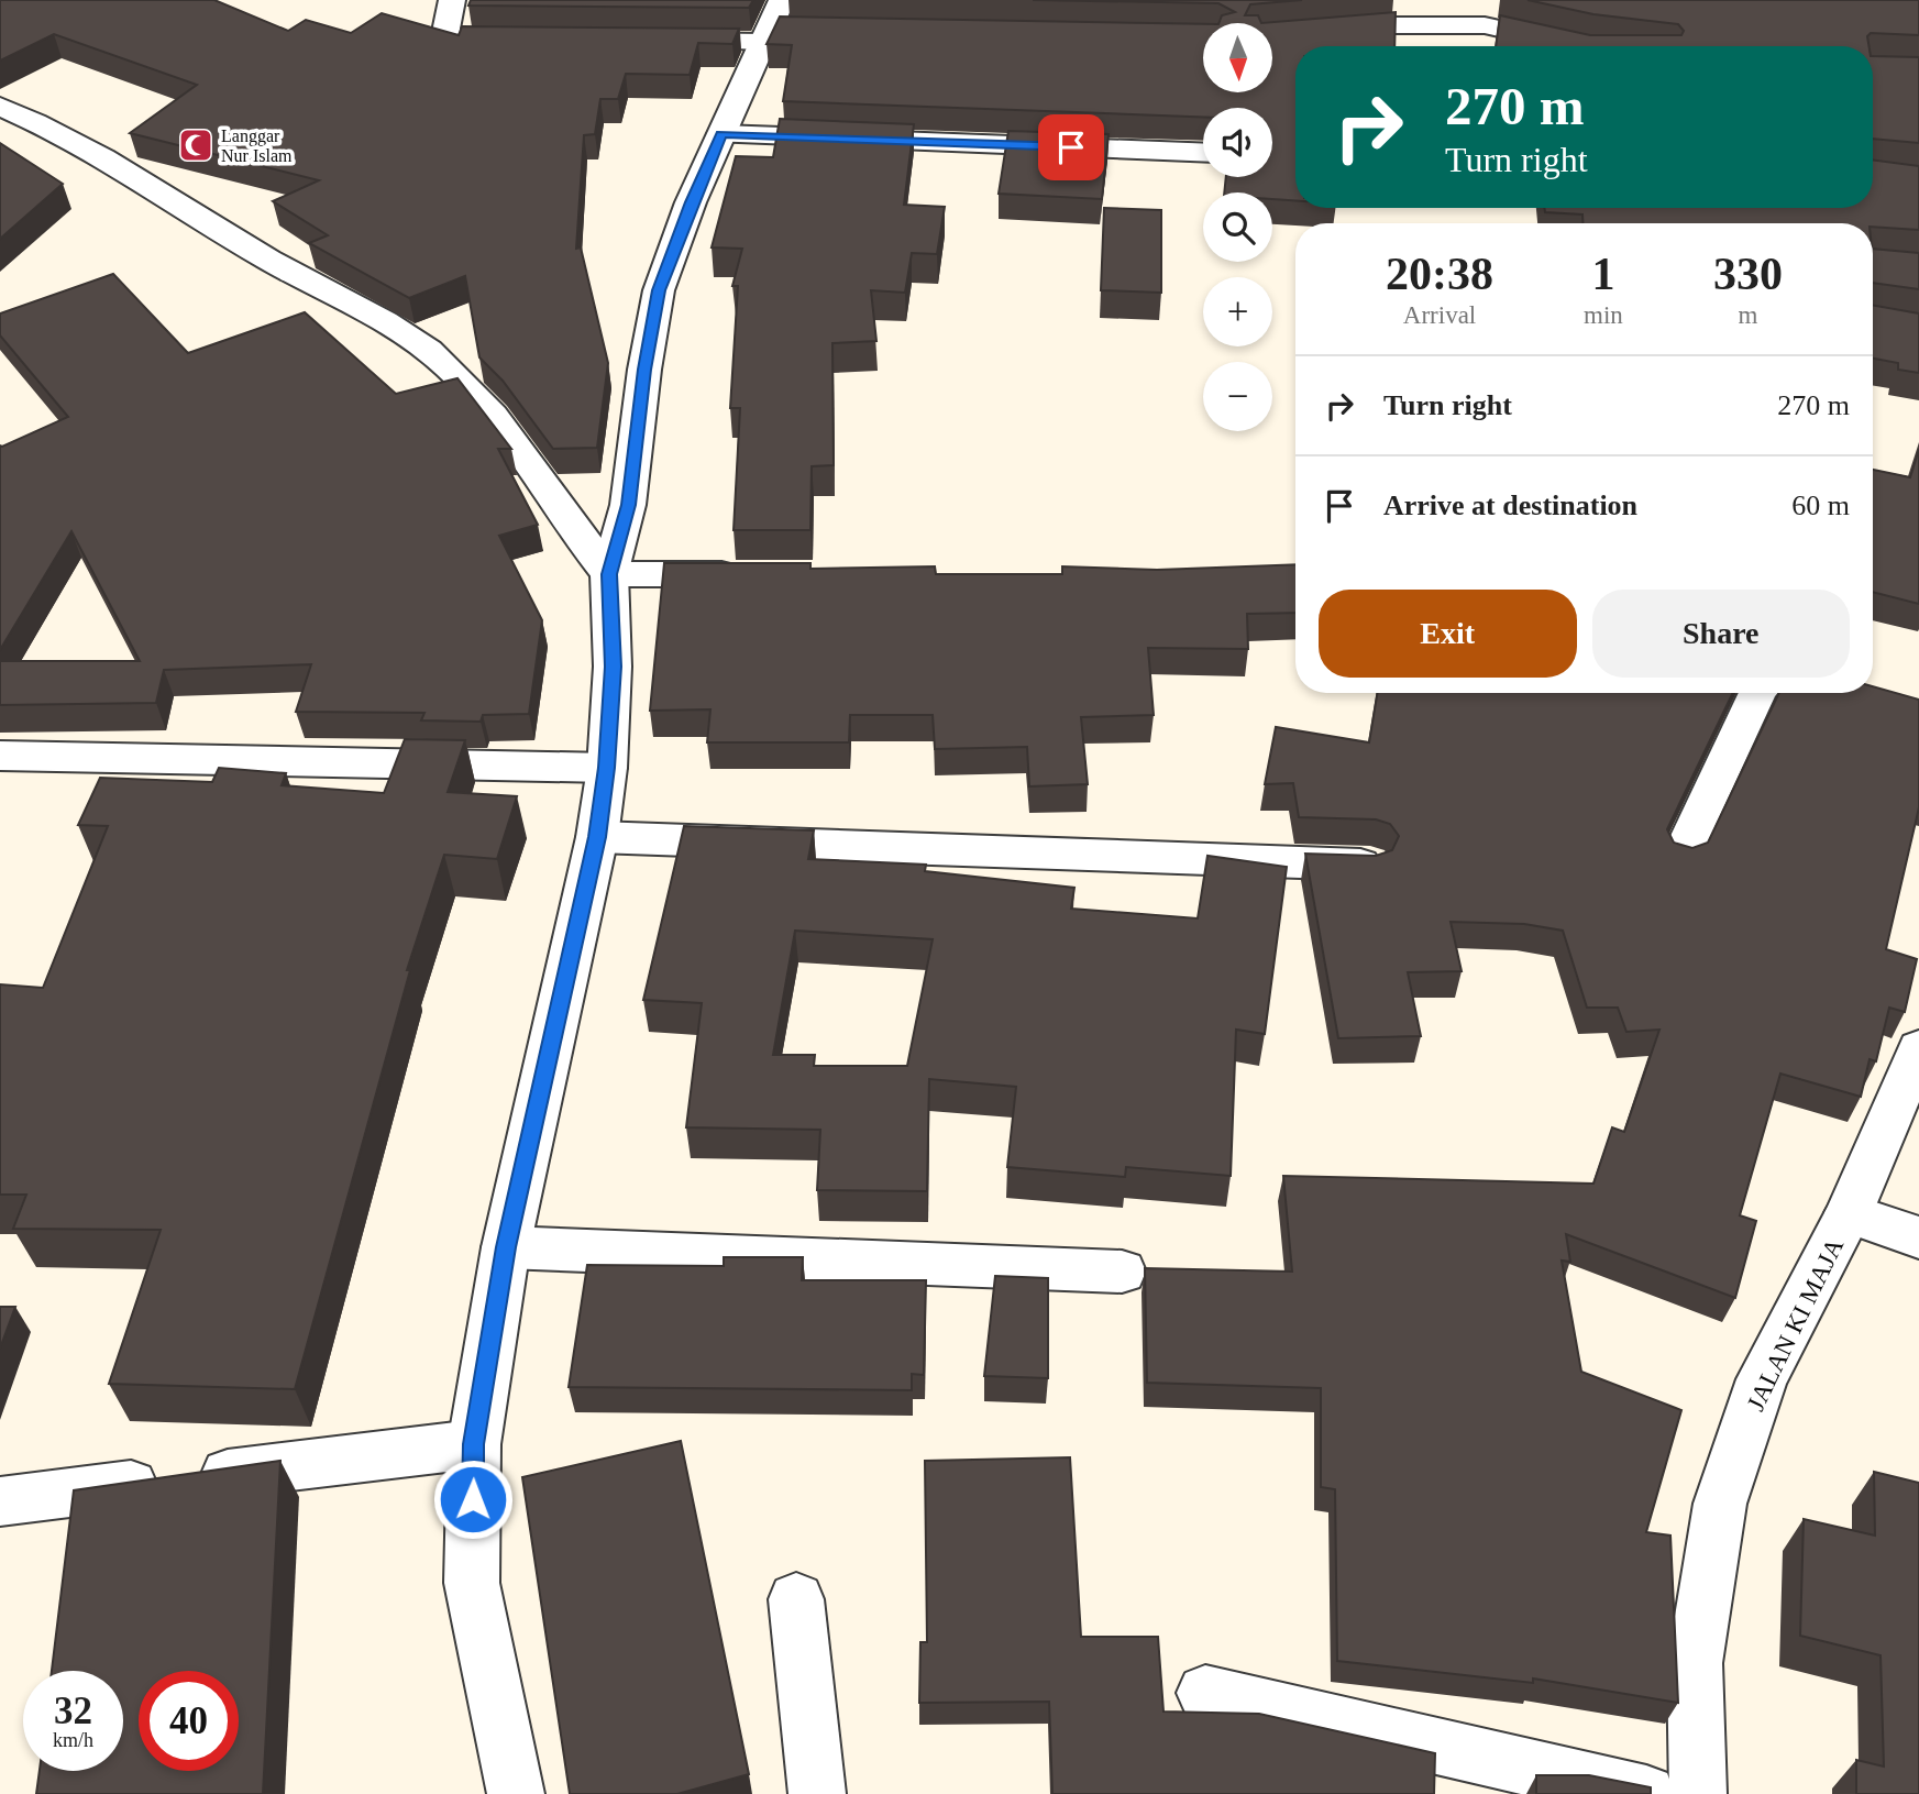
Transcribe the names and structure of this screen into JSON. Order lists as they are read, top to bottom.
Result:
{
  "streets": {
    "street": ["JALAN KI MAJA"]
  },
  "places": {
    "mosque": ["Langgar Nur Islam"]
  },
  "north": "bottom",
  "page": {
    "map_buttons": ["+", "−"],
    "turn": ["270 m", "Turn right"],
    "eta": [
      "20:38",
      "Arrival",
      "1",
      "min",
      "330",
      "m"
    ],
    "list": [
      {
        "name": "Turn right",
        "value": "270 m"
      },
      {
        "name": "Arrive at destination",
        "value": "60 m"
      }
    ],
    "buttons": ["Exit", "Share"],
    "speed": "32 km/h",
    "limit": "40"
  }
}
